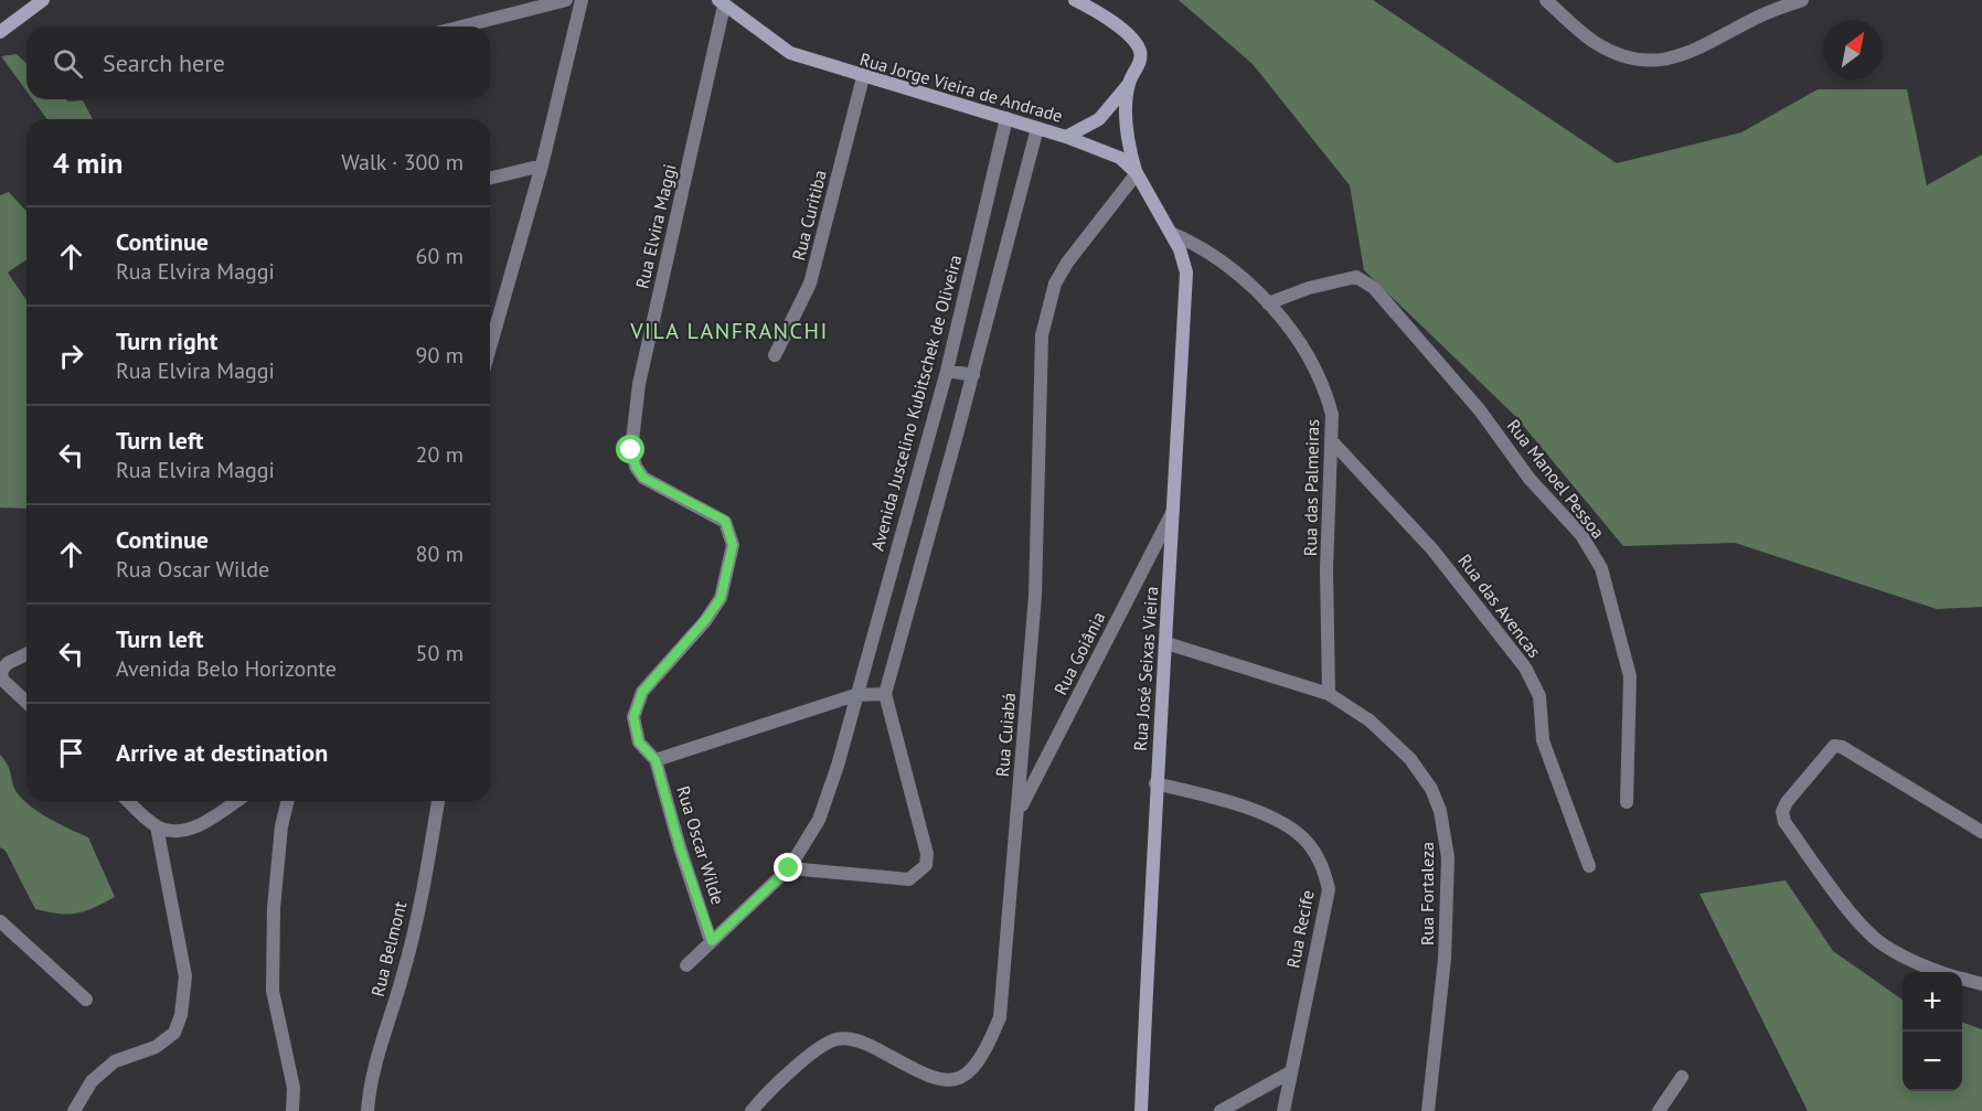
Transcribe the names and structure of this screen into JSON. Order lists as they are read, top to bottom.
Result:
{
  "streets": {
    "street": [
      "Rua Jorge Vieira de Andrade",
      "Rua Curitiba",
      "Rua Elvira Maggi",
      "Avenida Juscelino Kubitschek de Oliveira",
      "Rua Manoel Pessoa",
      "Rua das Palmeiras",
      "Rua das Avencas",
      "Rua Goiânia",
      "Rua José Seixas Vieira",
      "Rua Cuiabá",
      "Rua Oscar Wilde",
      "Rua Fortaleza",
      "Rua Recife",
      "Rua Belmont"
    ]
  },
  "crossings": [
    ["Rua Jorge Vieira de Andrade", "Rua Curitiba"],
    ["Rua Jorge Vieira de Andrade", "Rua Elvira Maggi"],
    ["Rua Jorge Vieira de Andrade", "Avenida Juscelino Kubitschek de Oliveira"],
    ["Rua Jorge Vieira de Andrade", "Rua das Palmeiras"],
    ["Rua Jorge Vieira de Andrade", "Rua José Seixas Vieira"],
    ["Rua Jorge Vieira de Andrade", "Rua Cuiabá"],
    ["Rua Elvira Maggi", "Rua Oscar Wilde"],
    ["Avenida Juscelino Kubitschek de Oliveira", "Rua Oscar Wilde"],
    ["Rua Manoel Pessoa", "Rua das Palmeiras"],
    ["Rua das Palmeiras", "Rua das Avencas"],
    ["Rua das Palmeiras", "Rua José Seixas Vieira"],
    ["Rua das Palmeiras", "Rua Fortaleza"],
    ["Rua Goiânia", "Rua José Seixas Vieira"],
    ["Rua Goiânia", "Rua Cuiabá"],
    ["Rua José Seixas Vieira", "Rua Fortaleza"],
    ["Rua José Seixas Vieira", "Rua Recife"]
  ],
  "districts": ["VILA LANFRANCHI"],
  "north": "top right",
  "page": {
    "search": "Search here",
    "heading": ["4 min", "Walk · 300 m"],
    "list": [
      ["Continue", "Rua Elvira Maggi", "60 m"],
      ["Turn right", "Rua Elvira Maggi", "90 m"],
      ["Turn left", "Rua Elvira Maggi", "20 m"],
      ["Continue", "Rua Oscar Wilde", "80 m"],
      ["Turn left", "Avenida Belo Horizonte", "50 m"],
      "Arrive at destination"
    ],
    "map_buttons": ["+", "−"]
  }
}
